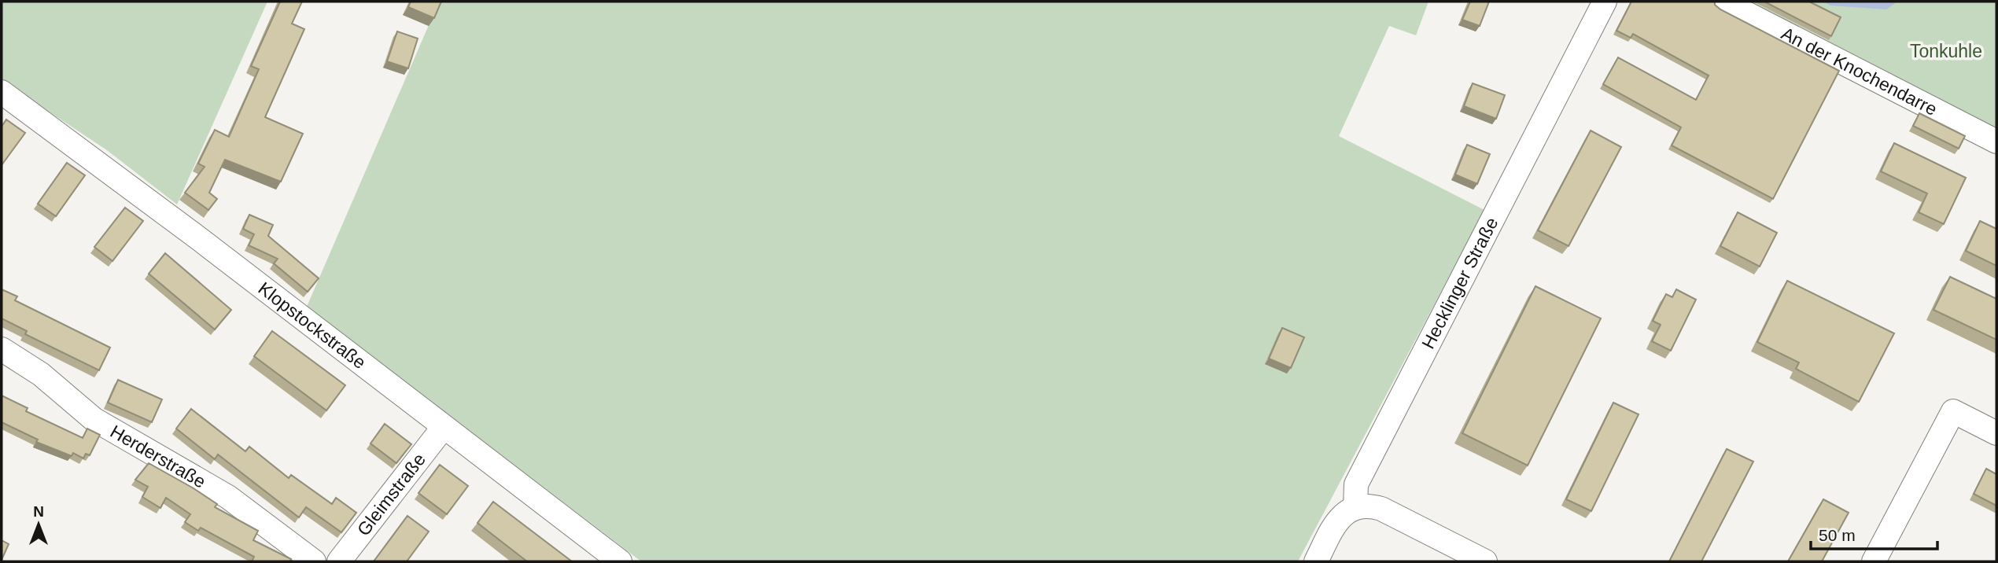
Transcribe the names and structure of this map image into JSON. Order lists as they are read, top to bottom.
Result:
{
  "streets": {
    "street": [
      "An der Knochendarre",
      "Hecklinger Straße",
      "Klopstockstraße",
      "Herderstraße",
      "Gleimstraße"
    ]
  },
  "crossings": [
    ["Klopstockstraße", "Gleimstraße"]
  ],
  "parks": ["Tonkuhle"],
  "scale_bar": "50 m",
  "north": "top"
}
